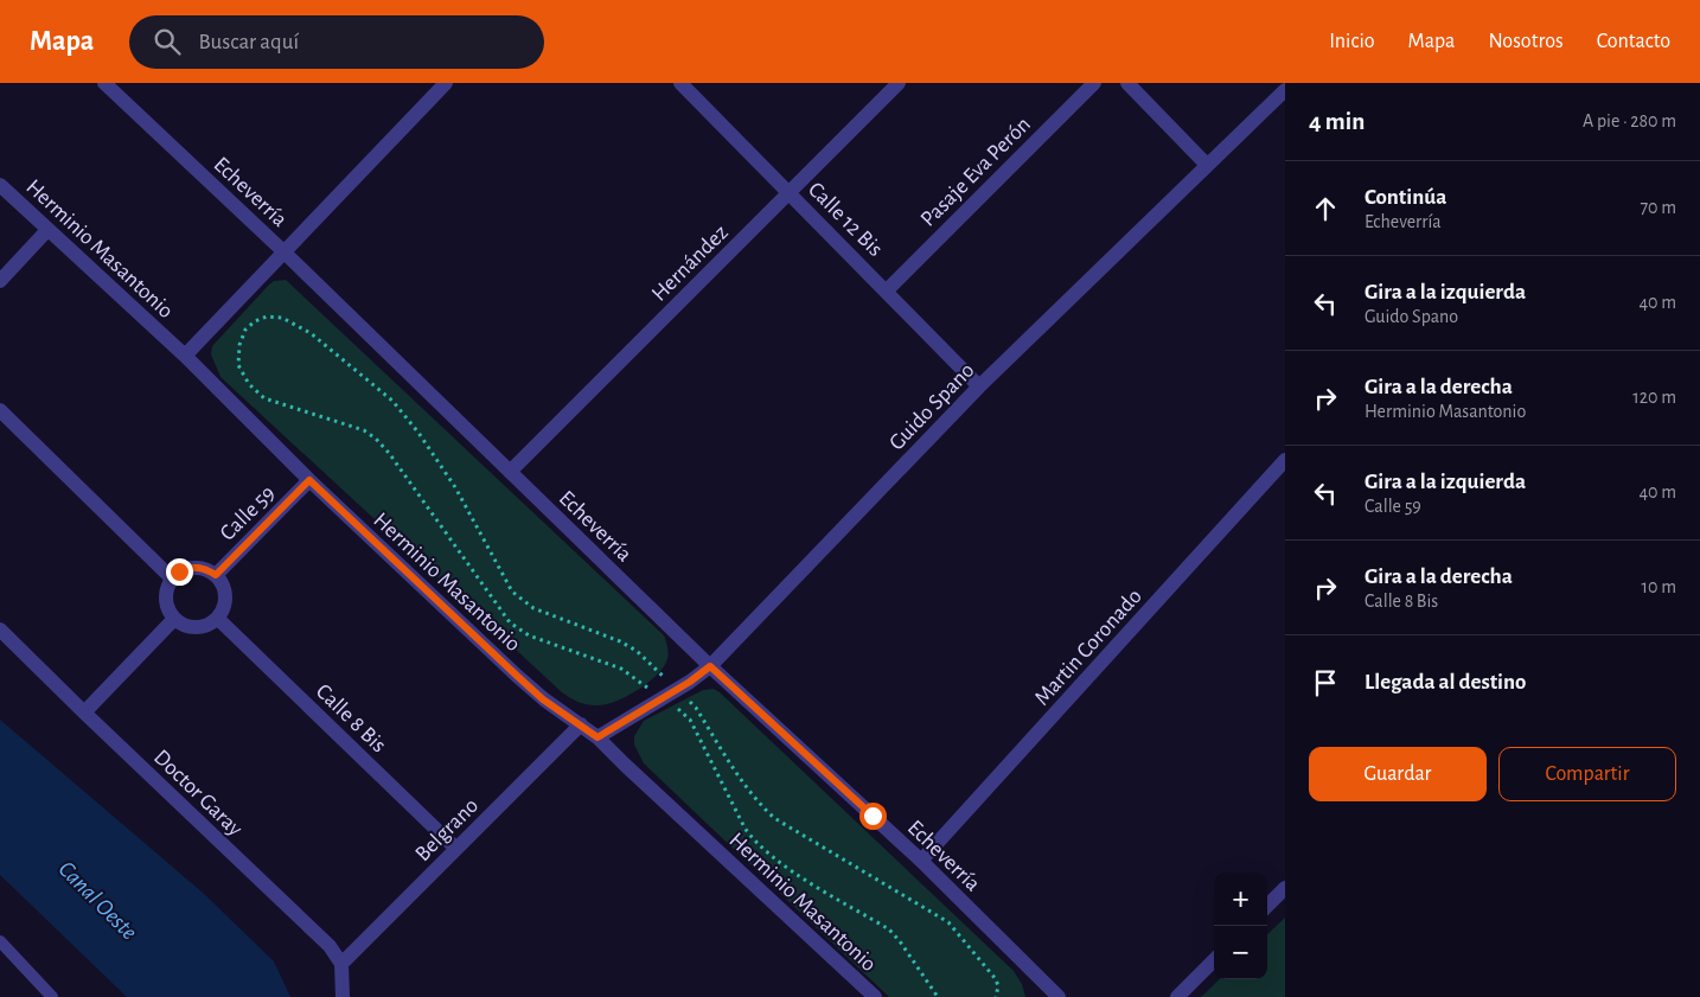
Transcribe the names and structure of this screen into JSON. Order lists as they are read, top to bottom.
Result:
{
  "streets": {
    "street": [
      "Pasaje Eva Perón",
      "Echeverría",
      "Calle 12 Bis",
      "Herminio Masantonio",
      "Hernández",
      "Guido Spano",
      "Calle 59",
      "Martin Coronado",
      "Calle 8 Bis",
      "Doctor Garay",
      "Belgrano"
    ]
  },
  "crossings": [
    ["Pasaje Eva Perón", "Calle 12 Bis"],
    ["Echeverría", "Hernández"],
    ["Echeverría", "Guido Spano"],
    ["Echeverría", "Martin Coronado"],
    ["Calle 12 Bis", "Hernández"],
    ["Calle 12 Bis", "Guido Spano"],
    ["Herminio Masantonio", "Guido Spano"],
    ["Herminio Masantonio", "Calle 59"],
    ["Herminio Masantonio", "Belgrano"],
    ["Calle 59", "Calle 8 Bis"],
    ["Calle 8 Bis", "Belgrano"],
    ["Doctor Garay", "Belgrano"]
  ],
  "water": ["Canal Oeste"],
  "page": {
    "header": "Mapa",
    "search": "Buscar aquí",
    "nav": [
      "Inicio",
      "Mapa",
      "Nosotros",
      "Contacto"
    ],
    "heading": ["4 min", "A pie · 280 m"],
    "list": [
      ["Continúa", "Echeverría", "70 m"],
      ["Gira a la izquierda", "Guido Spano", "40 m"],
      ["Gira a la derecha", "Herminio Masantonio", "120 m"],
      ["Gira a la izquierda", "Calle 59", "40 m"],
      ["Gira a la derecha", "Calle 8 Bis", "10 m"],
      "Llegada al destino"
    ],
    "buttons": ["Guardar", "Compartir"],
    "map_buttons": ["+", "−"]
  }
}
